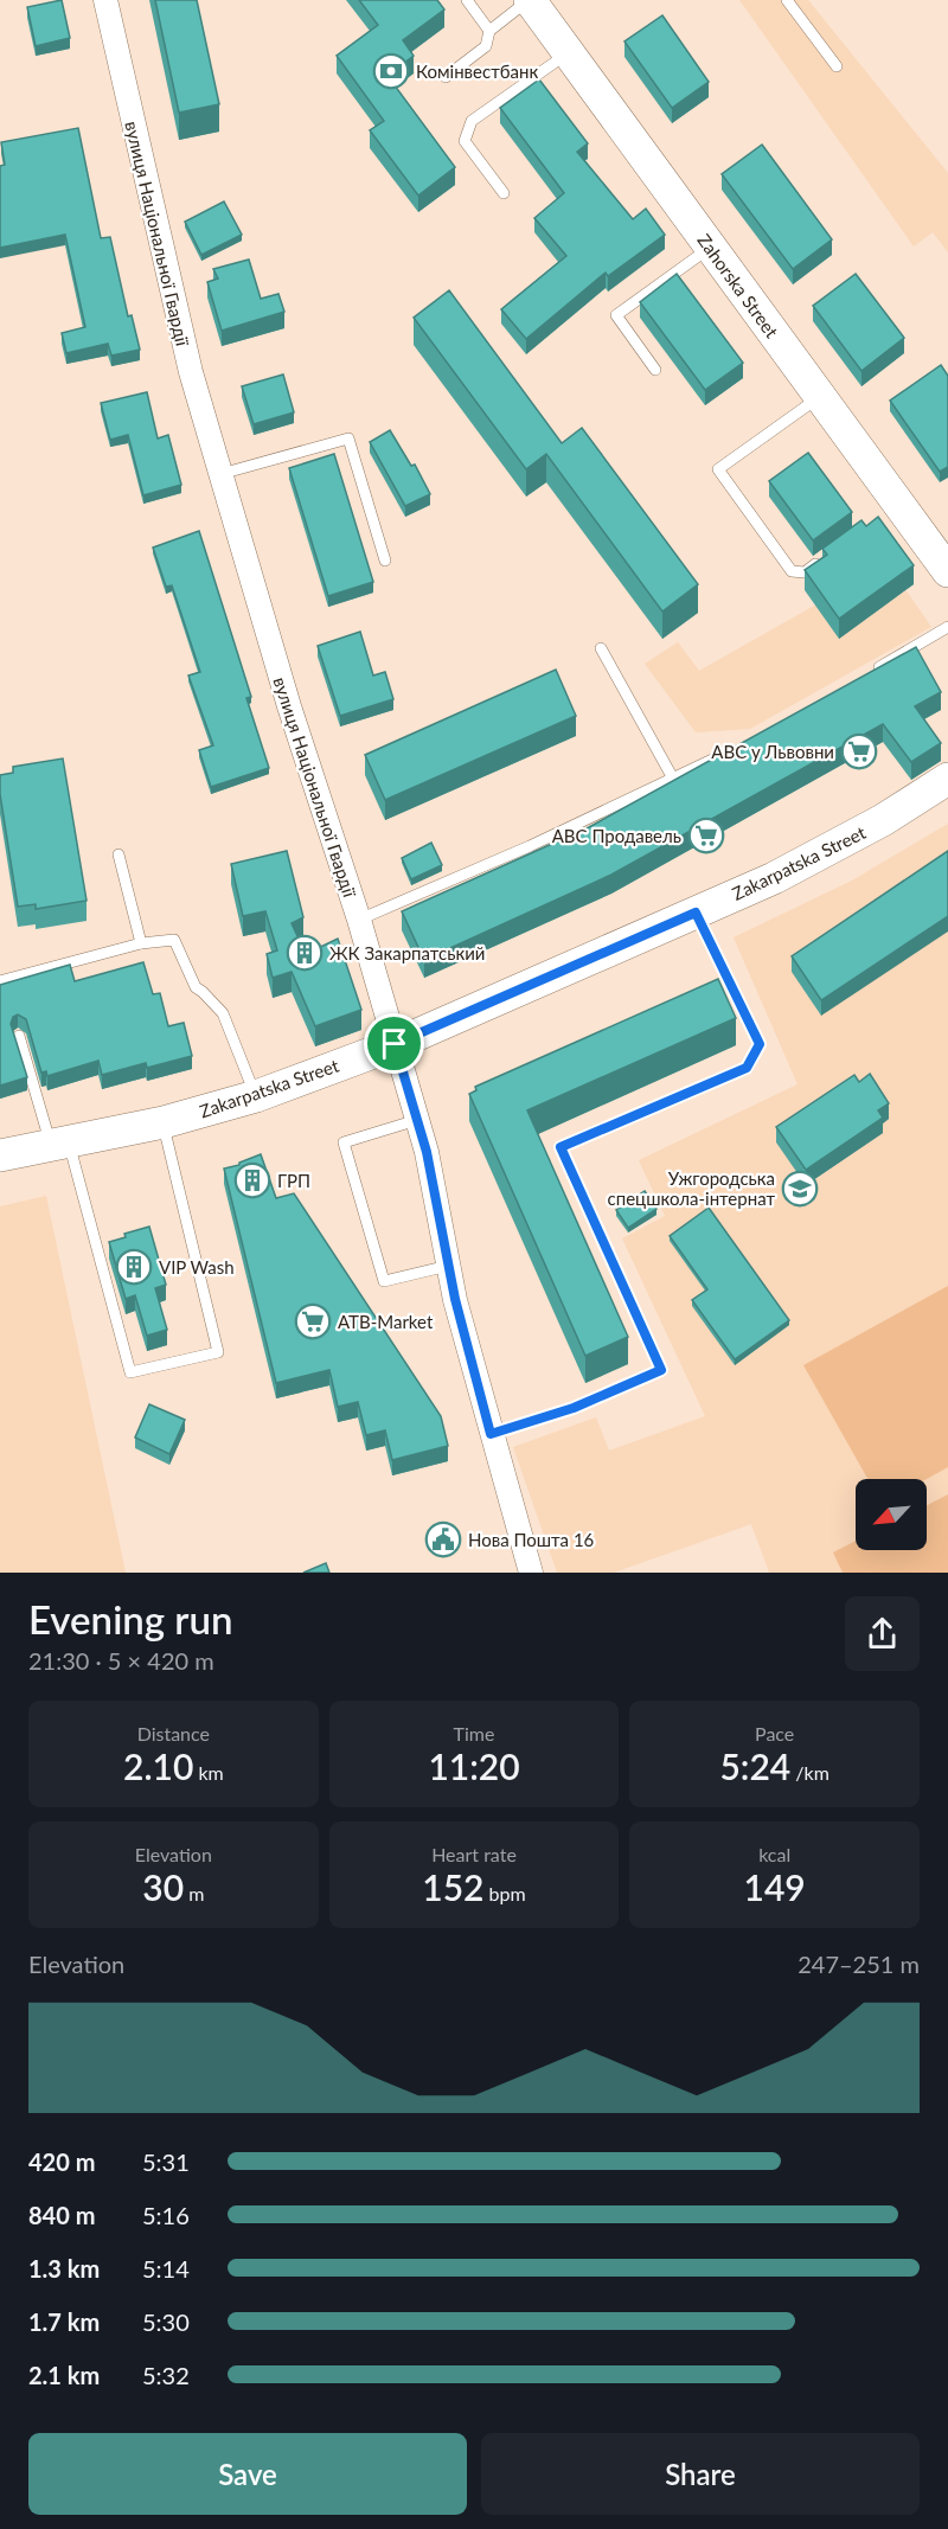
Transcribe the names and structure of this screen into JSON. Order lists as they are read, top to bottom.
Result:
{
  "streets": {
    "street": ["вулиця Національної Гвардії", "Zahorska Street", "Zakarpatska Street"]
  },
  "crossings": [
    ["вулиця Національної Гвардії", "Zakarpatska Street"]
  ],
  "places": {
    "bank": ["Комінвестбанк"],
    "supermarket": ["ABC у Львовни", "ABC Продавель", "ATB-Market"],
    "building": ["ЖК Закарпатський", "ГРП", "VIP Wash"],
    "school or university": ["Ужгородська спецшкола-інтернат"],
    "public building": ["Нова Пошта 16"]
  },
  "north": "bottom left",
  "page": {
    "heading": ["Evening run", "21:30 · 5 × 420 m"],
    "stats": [
      ["Distance", "2.10 km"],
      ["Time", "11:20"],
      ["Pace", "5:24 /km"],
      ["Elevation", "30 m"],
      ["Heart rate", "152 bpm"],
      ["kcal", "149"]
    ],
    "chart": ["Elevation", "247–251 m"],
    "list": [
      {
        "name": "420 m",
        "note": "5:31"
      },
      {
        "name": "840 m",
        "note": "5:16"
      },
      {
        "name": "1.3 km",
        "note": "5:14"
      },
      {
        "name": "1.7 km",
        "note": "5:30"
      },
      {
        "name": "2.1 km",
        "note": "5:32"
      }
    ],
    "buttons": ["Save", "Share"]
  }
}
